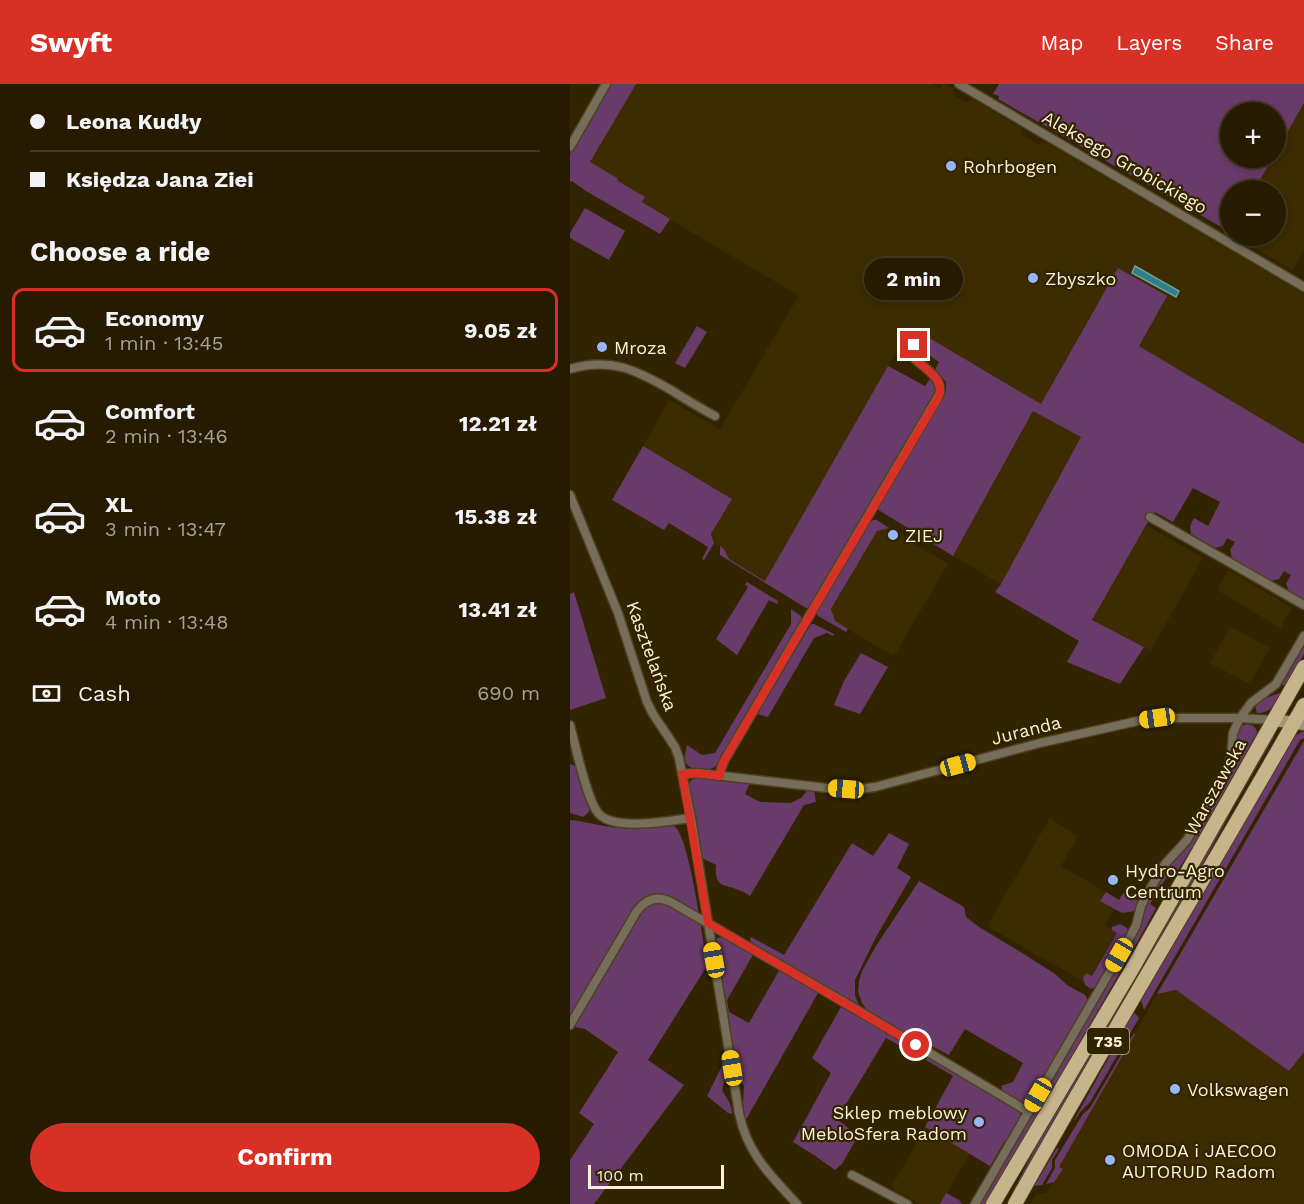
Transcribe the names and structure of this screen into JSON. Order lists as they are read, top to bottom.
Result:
{
  "streets": {
    "main road": ["Warszawska", "735"],
    "street": ["Aleksego Grobickiego", "Kasztelańska", "Juranda"]
  },
  "crossings": [
    ["Kasztelańska", "Juranda"],
    ["Juranda", "Warszawska"]
  ],
  "places": [
    "Rohrbogen",
    "Zbyszko",
    "Mroza",
    "ZIEJ",
    "Hydro-Agro Centrum",
    "Volkswagen",
    "Sklep meblowy MebloSfera Radom",
    "OMODA i JAECOO AUTORUD Radom"
  ],
  "scale_bar": "100 m",
  "page": {
    "header": "Swyft",
    "nav": ["Map", "Layers", "Share"],
    "banner": ["Leona Kudły", "Księdza Jana Ziei"],
    "map_buttons": ["+", "−"],
    "heading": "Choose a ride",
    "bubble": "2 min",
    "list": [
      {
        "name": "Economy",
        "note": "1 min · 13:45",
        "value": "9.05 zł"
      },
      {
        "name": "Comfort",
        "note": "2 min · 13:46",
        "value": "12.21 zł"
      },
      {
        "name": "XL",
        "note": "3 min · 13:47",
        "value": "15.38 zł"
      },
      {
        "name": "Moto",
        "note": "4 min · 13:48",
        "value": "13.41 zł"
      }
    ],
    "pay": ["Cash", "690 m"],
    "buttons": "Confirm",
    "scale": "100 m"
  }
}
